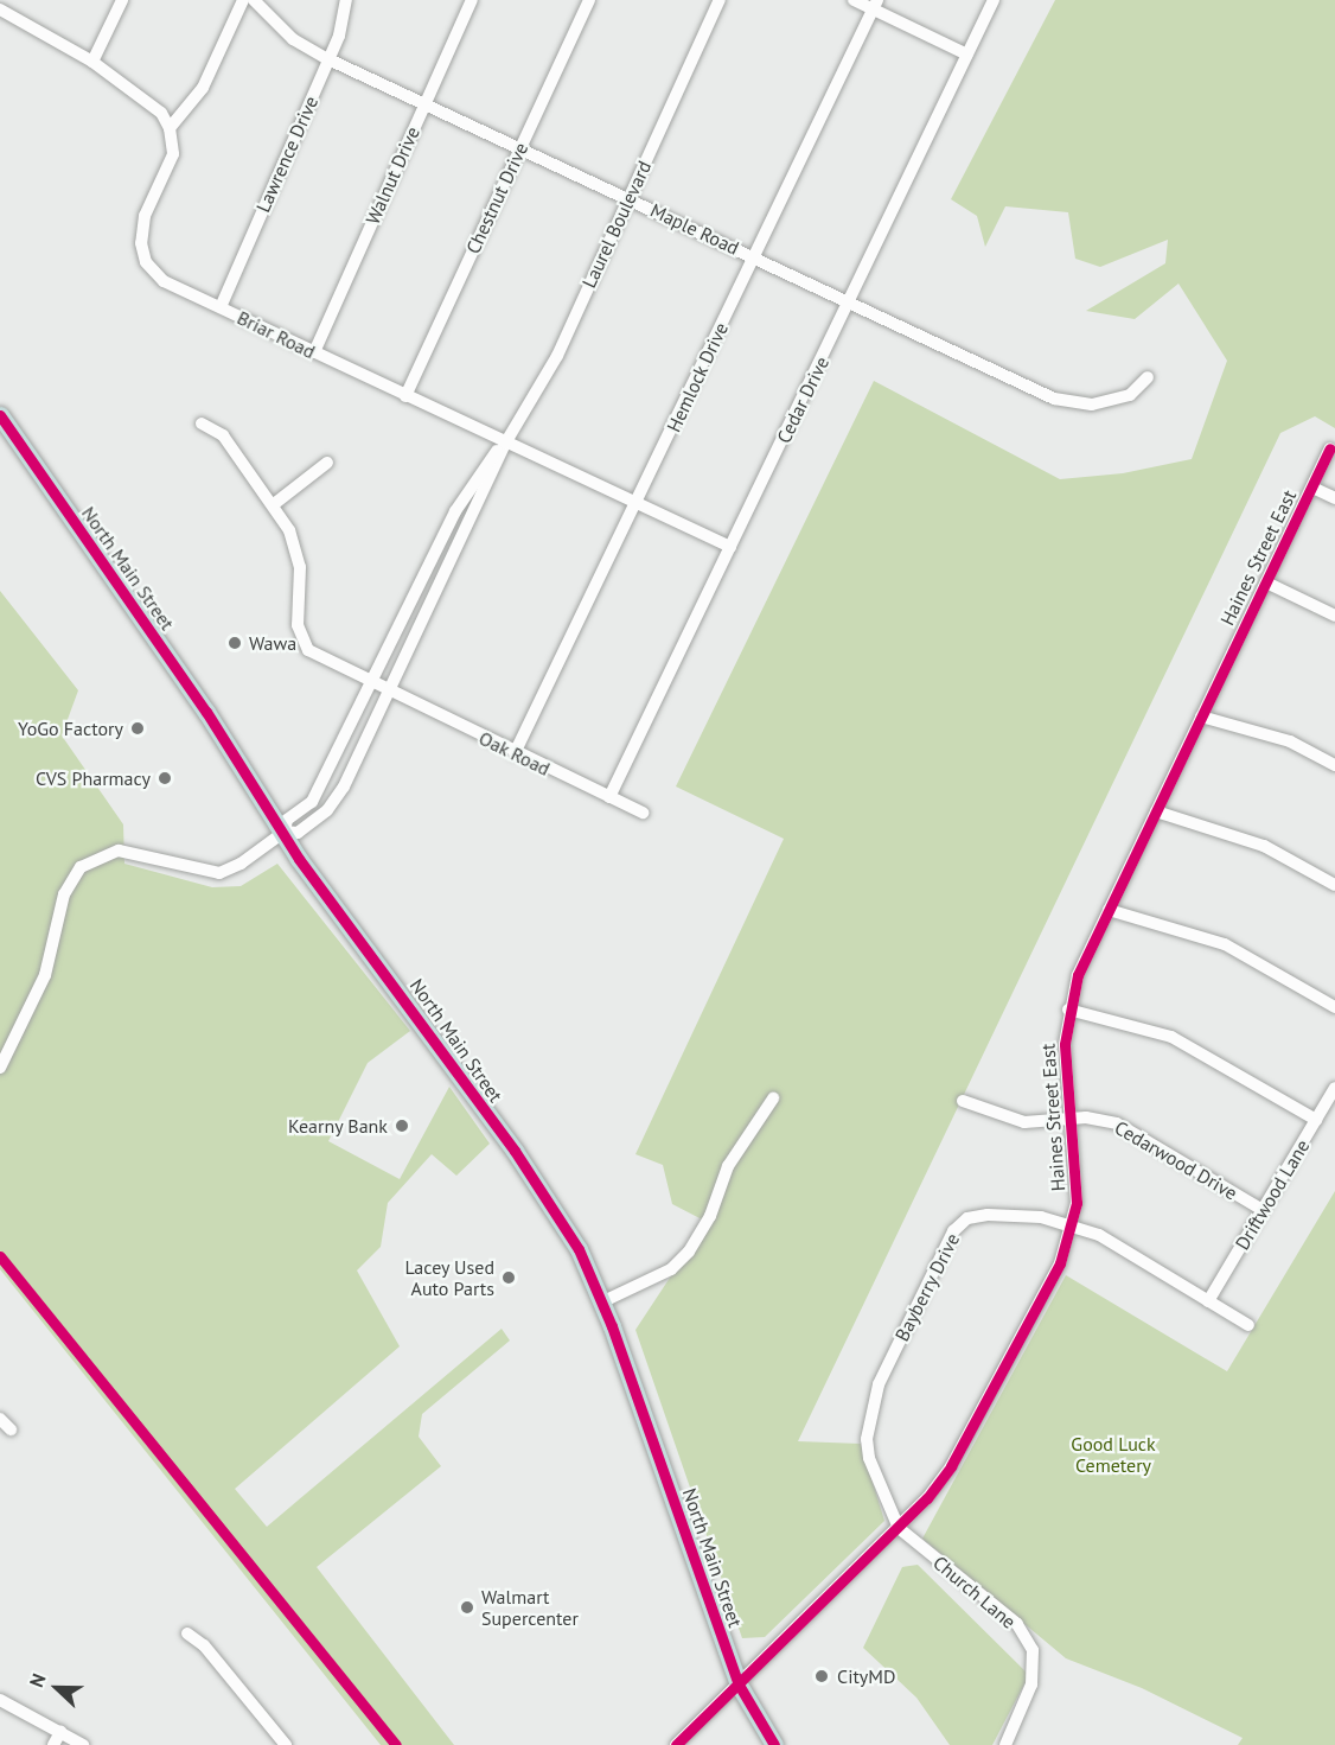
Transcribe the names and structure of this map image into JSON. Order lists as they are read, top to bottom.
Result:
{
  "streets": {
    "highway": ["North Main Street"],
    "street": [
      "Lawrence Drive",
      "Walnut Drive",
      "Chestnut Drive",
      "Laurel Boulevard",
      "Maple Road",
      "Briar Road",
      "Hemlock Drive",
      "Cedar Drive",
      "Haines Street East",
      "Oak Road",
      "Cedarwood Drive",
      "Driftwood Lane",
      "Bayberry Drive",
      "Church Lane"
    ]
  },
  "crossings": [
    ["Lawrence Drive", "Maple Road"],
    ["Lawrence Drive", "Briar Road"],
    ["Walnut Drive", "Maple Road"],
    ["Walnut Drive", "Briar Road"],
    ["Chestnut Drive", "Maple Road"],
    ["Chestnut Drive", "Briar Road"],
    ["Laurel Boulevard", "Maple Road"],
    ["Laurel Boulevard", "Briar Road"],
    ["Laurel Boulevard", "North Main Street"],
    ["Laurel Boulevard", "Oak Road"],
    ["Maple Road", "Hemlock Drive"],
    ["Maple Road", "Cedar Drive"],
    ["Briar Road", "Hemlock Drive"],
    ["Briar Road", "Cedar Drive"],
    ["Hemlock Drive", "Oak Road"],
    ["Cedar Drive", "Oak Road"],
    ["Haines Street East", "North Main Street"],
    ["Haines Street East", "Cedarwood Drive"],
    ["Haines Street East", "Bayberry Drive"],
    ["Haines Street East", "Church Lane"],
    ["Cedarwood Drive", "Driftwood Lane"],
    ["Driftwood Lane", "Bayberry Drive"],
    ["Bayberry Drive", "Church Lane"]
  ],
  "parks": ["Good Luck Cemetery"],
  "places": [
    "Wawa",
    "YoGo Factory",
    "CVS Pharmacy",
    "Kearny Bank",
    "Lacey Used Auto Parts",
    "Walmart Supercenter",
    "CityMD"
  ],
  "north": "left"
}
